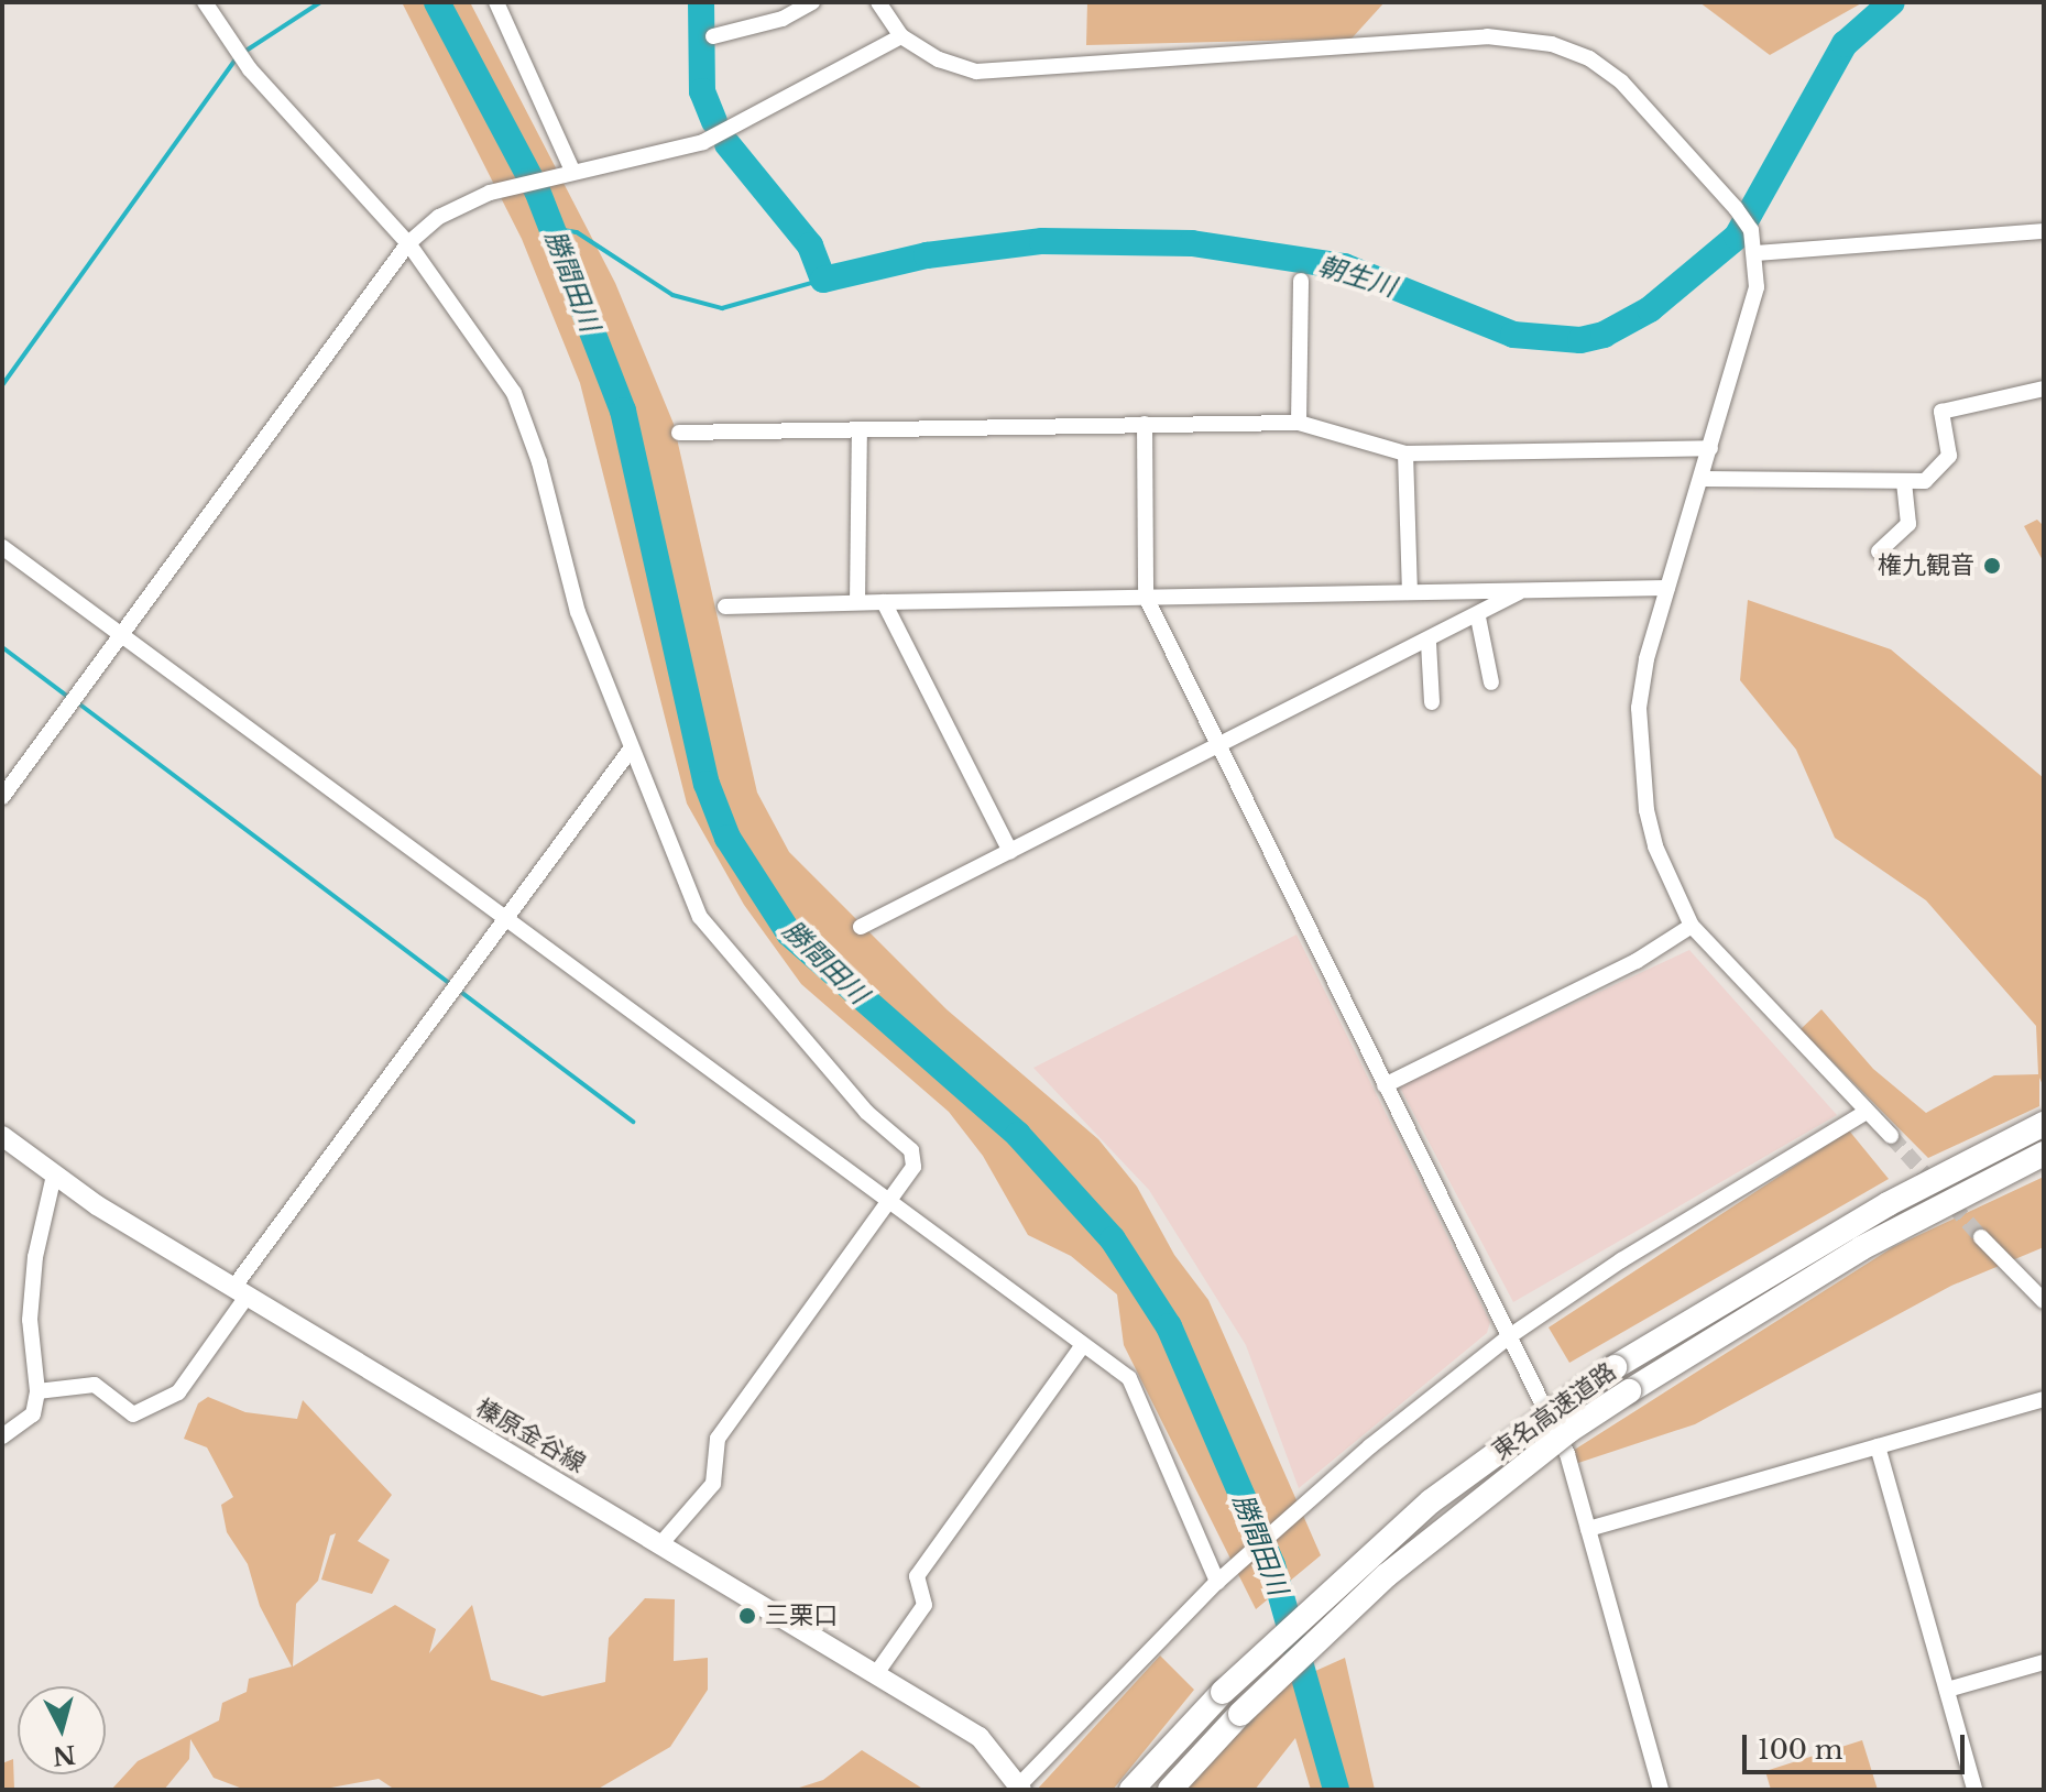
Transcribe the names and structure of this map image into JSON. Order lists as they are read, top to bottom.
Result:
{
  "streets": {
    "highway": ["東名高速道路"],
    "main road": ["榛原金谷線"]
  },
  "water": ["朝生川", "勝間田川"],
  "places": ["権九観音", "三栗口"],
  "scale_bar": "100 m",
  "north": "bottom"
}
